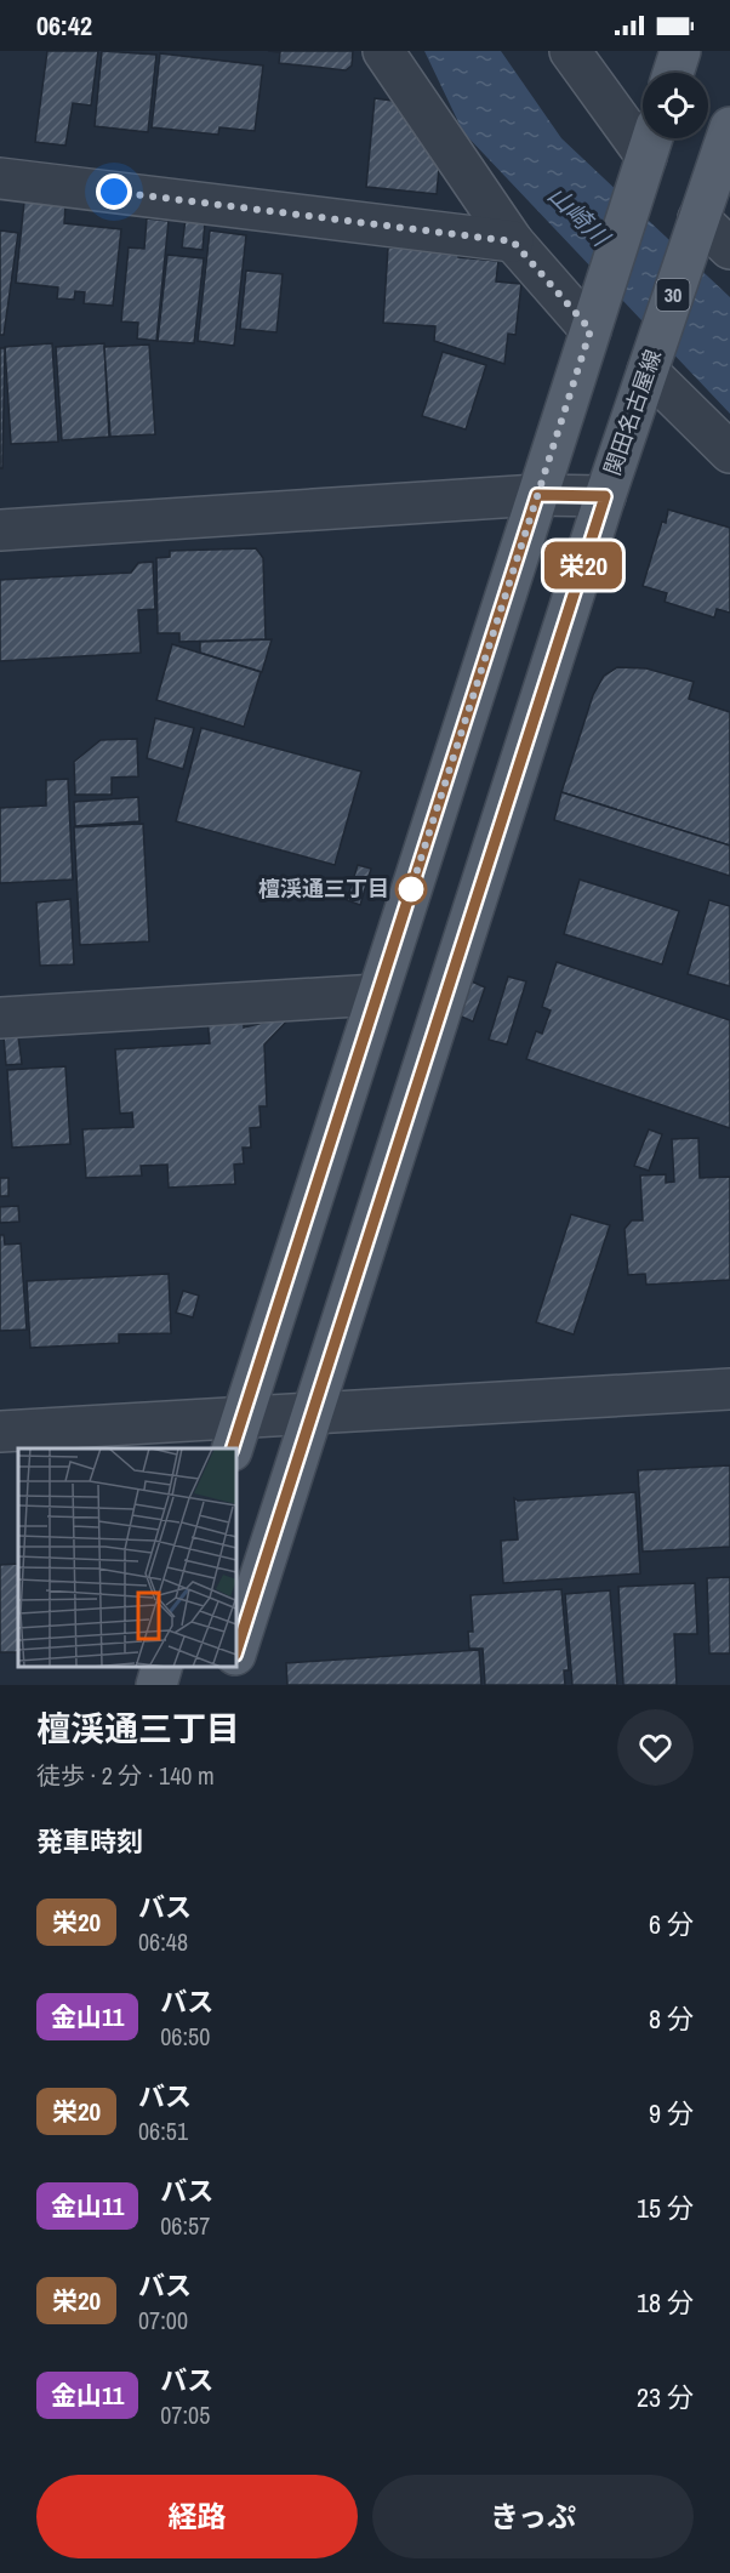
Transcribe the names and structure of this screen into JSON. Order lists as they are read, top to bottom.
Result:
{
  "streets": {
    "main road": ["30", "関田名古屋線"]
  },
  "water": ["山崎川"],
  "places": ["檀渓通三丁目"],
  "lines": ["bus line 栄20"],
  "page": {
    "status": "06:42",
    "on_map": "栄20",
    "heading": [
      ["檀渓通三丁目", "徒歩 · 2 分 · 140 m"],
      "発車時刻"
    ],
    "list": [
      {
        "mark": "栄20",
        "name": "バス",
        "note": "06:48",
        "value": "6 分"
      },
      {
        "mark": "金山11",
        "name": "バス",
        "note": "06:50",
        "value": "8 分"
      },
      {
        "mark": "栄20",
        "name": "バス",
        "note": "06:51",
        "value": "9 分"
      },
      {
        "mark": "金山11",
        "name": "バス",
        "note": "06:57",
        "value": "15 分"
      },
      {
        "mark": "栄20",
        "name": "バス",
        "note": "07:00",
        "value": "18 分"
      },
      {
        "mark": "金山11",
        "name": "バス",
        "note": "07:05",
        "value": "23 分"
      }
    ],
    "buttons": ["経路", "きっぷ"]
  }
}
